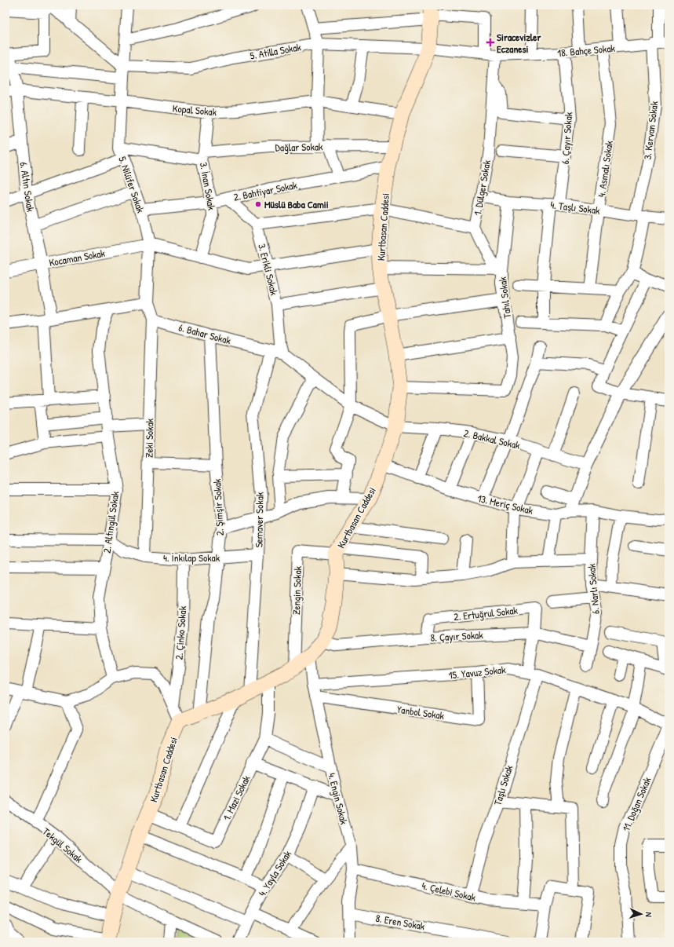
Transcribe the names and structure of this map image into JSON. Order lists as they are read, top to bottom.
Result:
{
  "streets": {
    "main road": ["Kurtbasan Caddesi"],
    "street": [
      "18. Bahçe Sokak",
      "5. Atilla Sokak",
      "Kopal Sokak",
      "3. Kervan Sokak",
      "6. Çayır Sokak",
      "Dağlar Sokak",
      "4. Asmalı Sokak",
      "5. Nilüfer Sokak",
      "3. İnan Sokak",
      "6. Altın Sokak",
      "1. Dülger Sokak",
      "2. Bahtiyar Sokak",
      "4. Taşlı Sokak",
      "Kocaman Sokak",
      "3. Erikli Sokak",
      "Tahıl Sokak",
      "6. Bahar Sokak",
      "Zeki Sokak",
      "2. Bakkal Sokak",
      "13. Meriç Sokak",
      "2. Şimşir Sokak",
      "Semaver Sokak",
      "2. Altıngül Sokak",
      "4. İnkılap Sokak",
      "6. Narlı Sokak",
      "Zengin Sokak",
      "2. Ertuğrul Sokak",
      "2. Çinko Sokak",
      "8. Çayır Sokak",
      "15. Yavuz Sokak",
      "Yanbol Sokak",
      "Taşlı Sokak",
      "1. Mazi Sokak",
      "4. Engin Sokak",
      "11. Doğan Sokak",
      "Tekgül Sokak",
      "4. Yayla Sokak",
      "4. Çelebi Sokak",
      "8. Eren Sokak"
    ]
  },
  "crossings": [
    ["18. Bahçe Sokak", "5. Atilla Sokak"],
    ["18. Bahçe Sokak", "3. Kervan Sokak"],
    ["18. Bahçe Sokak", "6. Çayır Sokak"],
    ["18. Bahçe Sokak", "4. Asmalı Sokak"],
    ["18. Bahçe Sokak", "1. Dülger Sokak"],
    ["18. Bahçe Sokak", "Kurtbasan Caddesi"],
    ["5. Atilla Sokak", "5. Nilüfer Sokak"],
    ["5. Atilla Sokak", "Kurtbasan Caddesi"],
    ["Kopal Sokak", "5. Nilüfer Sokak"],
    ["Kopal Sokak", "3. İnan Sokak"],
    ["Kopal Sokak", "6. Altın Sokak"],
    ["Kopal Sokak", "Kurtbasan Caddesi"],
    ["3. Kervan Sokak", "4. Taşlı Sokak"],
    ["6. Çayır Sokak", "4. Taşlı Sokak"],
    ["Dağlar Sokak", "5. Nilüfer Sokak"],
    ["Dağlar Sokak", "3. İnan Sokak"],
    ["Dağlar Sokak", "Kurtbasan Caddesi"],
    ["4. Asmalı Sokak", "4. Taşlı Sokak"],
    ["5. Nilüfer Sokak", "2. Bahtiyar Sokak"],
    ["5. Nilüfer Sokak", "Kocaman Sokak"],
    ["3. İnan Sokak", "2. Bahtiyar Sokak"],
    ["6. Altın Sokak", "Kocaman Sokak"],
    ["1. Dülger Sokak", "4. Taşlı Sokak"],
    ["1. Dülger Sokak", "Kurtbasan Caddesi"],
    ["1. Dülger Sokak", "3. Erikli Sokak"],
    ["2. Bahtiyar Sokak", "Kurtbasan Caddesi"],
    ["4. Taşlı Sokak", "Tahıl Sokak"],
    ["Kurtbasan Caddesi", "Tahıl Sokak"],
    ["Kurtbasan Caddesi", "6. Bahar Sokak"],
    ["Kurtbasan Caddesi", "2. Bakkal Sokak"],
    ["Kurtbasan Caddesi", "13. Meriç Sokak"],
    ["Kurtbasan Caddesi", "2. Şimşir Sokak"],
    ["Kurtbasan Caddesi", "Semaver Sokak"],
    ["Kurtbasan Caddesi", "Zengin Sokak"],
    ["Kurtbasan Caddesi", "8. Çayır Sokak"],
    ["Kurtbasan Caddesi", "1. Mazi Sokak"],
    ["Kurtbasan Caddesi", "4. Engin Sokak"],
    ["Kurtbasan Caddesi", "Tekgül Sokak"],
    ["3. Erikli Sokak", "6. Bahar Sokak"],
    ["6. Bahar Sokak", "Zeki Sokak"],
    ["6. Bahar Sokak", "2. Bakkal Sokak"],
    ["6. Bahar Sokak", "2. Şimşir Sokak"],
    ["6. Bahar Sokak", "Semaver Sokak"],
    ["Zeki Sokak", "4. İnkılap Sokak"],
    ["13. Meriç Sokak", "6. Narlı Sokak"],
    ["2. Şimşir Sokak", "4. İnkılap Sokak"],
    ["Semaver Sokak", "4. İnkılap Sokak"],
    ["2. Altıngül Sokak", "4. İnkılap Sokak"],
    ["4. İnkılap Sokak", "2. Çinko Sokak"],
    ["6. Narlı Sokak", "8. Çayır Sokak"],
    ["2. Ertuğrul Sokak", "8. Çayır Sokak"],
    ["2. Ertuğrul Sokak", "Taşlı Sokak"],
    ["8. Çayır Sokak", "Taşlı Sokak"],
    ["15. Yavuz Sokak", "Yanbol Sokak"],
    ["15. Yavuz Sokak", "Taşlı Sokak"],
    ["15. Yavuz Sokak", "4. Engin Sokak"],
    ["15. Yavuz Sokak", "11. Doğan Sokak"],
    ["Yanbol Sokak", "4. Engin Sokak"],
    ["Taşlı Sokak", "4. Çelebi Sokak"],
    ["4. Engin Sokak", "4. Çelebi Sokak"],
    ["4. Engin Sokak", "8. Eren Sokak"]
  ],
  "places": {
    "health": ["Siracevizler Eczanesi"],
    "other": ["Müslü Baba Camii"]
  },
  "north": "right"
}
